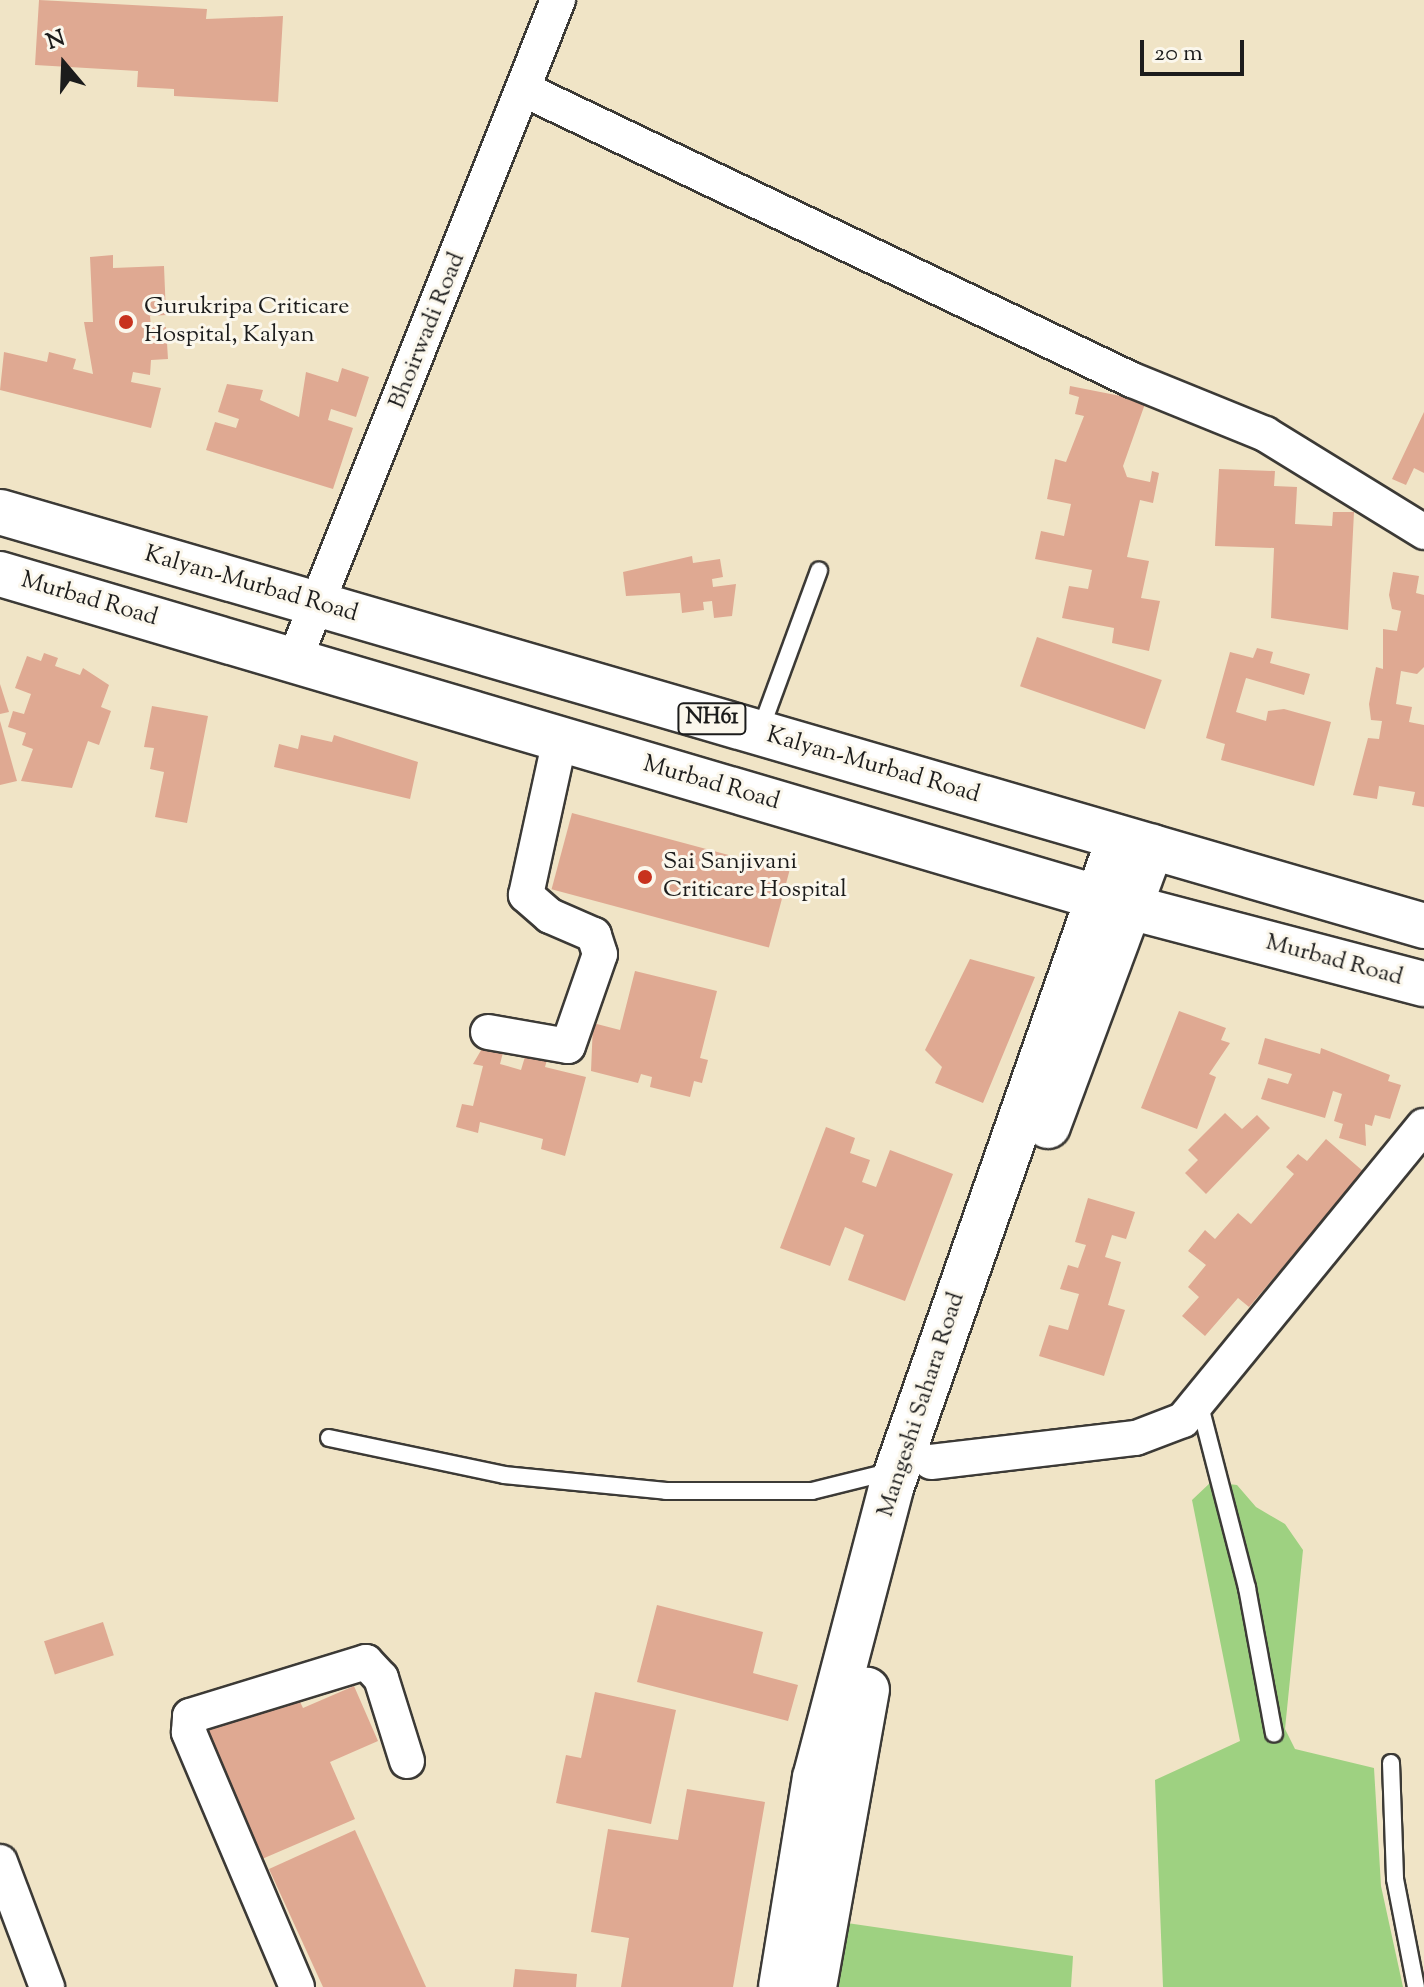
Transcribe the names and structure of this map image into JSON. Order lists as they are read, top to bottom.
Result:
{
  "streets": {
    "main road": [
      "Kalyan-Murbad Road",
      "Murbad Road",
      "NH61",
      "Mangeshi Sahara Road"
    ],
    "street": ["Bhoirwadi Road"]
  },
  "crossings": [
    ["Bhoirwadi Road", "Kalyan-Murbad Road"],
    ["Bhoirwadi Road", "Murbad Road"],
    ["Kalyan-Murbad Road", "Mangeshi Sahara Road"],
    ["Murbad Road", "Mangeshi Sahara Road"]
  ],
  "places": ["Gurukripa Criticare Hospital, Kalyan", "Sai Sanjivani Criticare Hospital"],
  "scale_bar": "20 m",
  "north": "top"
}
